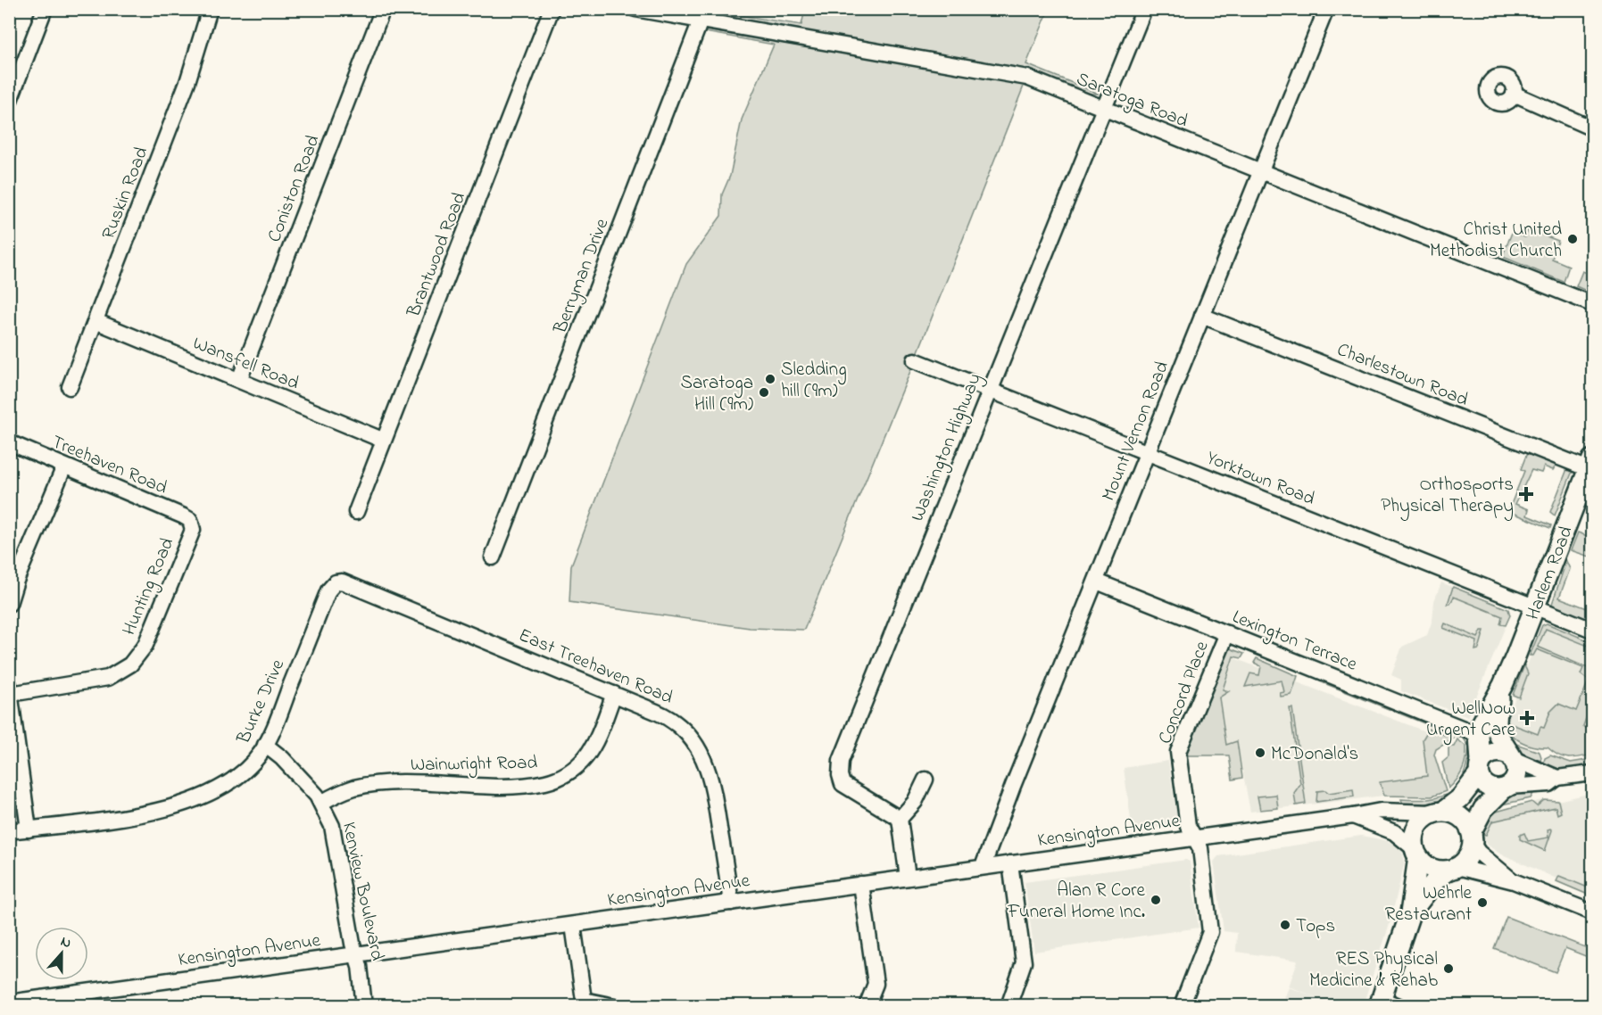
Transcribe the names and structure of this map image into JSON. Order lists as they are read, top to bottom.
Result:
{
  "streets": {
    "main road": ["Harlem Road"],
    "street": [
      "Saratoga Road",
      "Coniston Road",
      "Ruskin Road",
      "Brantwood Road",
      "Berryman Drive",
      "Wansfell Road",
      "Charlestown Road",
      "Mount Vernon Road",
      "Washington Highway",
      "Treehaven Road",
      "Yorktown Road",
      "Hunting Road",
      "Lexington Terrace",
      "East Treehaven Road",
      "Concord Place",
      "Burke Drive",
      "Wainwright Road",
      "Kensington Avenue",
      "Kenview Boulevard"
    ]
  },
  "crossings": [
    ["Saratoga Road", "Berryman Drive"],
    ["Saratoga Road", "Mount Vernon Road"],
    ["Saratoga Road", "Washington Highway"],
    ["Coniston Road", "Wansfell Road"],
    ["Ruskin Road", "Wansfell Road"],
    ["Brantwood Road", "Wansfell Road"],
    ["Charlestown Road", "Mount Vernon Road"],
    ["Charlestown Road", "Harlem Road"],
    ["Mount Vernon Road", "Yorktown Road"],
    ["Mount Vernon Road", "Lexington Terrace"],
    ["Mount Vernon Road", "Kensington Avenue"],
    ["Washington Highway", "Yorktown Road"],
    ["Treehaven Road", "Hunting Road"],
    ["Yorktown Road", "Harlem Road"],
    ["Harlem Road", "Lexington Terrace"],
    ["Lexington Terrace", "Concord Place"],
    ["East Treehaven Road", "Burke Drive"],
    ["East Treehaven Road", "Wainwright Road"],
    ["East Treehaven Road", "Kensington Avenue"],
    ["Concord Place", "Kensington Avenue"],
    ["Burke Drive", "Kenview Boulevard"],
    ["Wainwright Road", "Kenview Boulevard"],
    ["Kensington Avenue", "Kenview Boulevard"]
  ],
  "places": {
    "other": [
      "Christ United Methodist Church",
      "Sledding hill (9m)",
      "Saratoga Hill (9m)",
      "McDonald's",
      "Alan R Core Funeral Home Inc.",
      "Wehrle Restaurant",
      "Tops",
      "RES Physical Medicine & Rehab"
    ],
    "health": ["Orthosports Physical Therapy", "WellNow Urgent Care"]
  },
  "north": "top"
}
